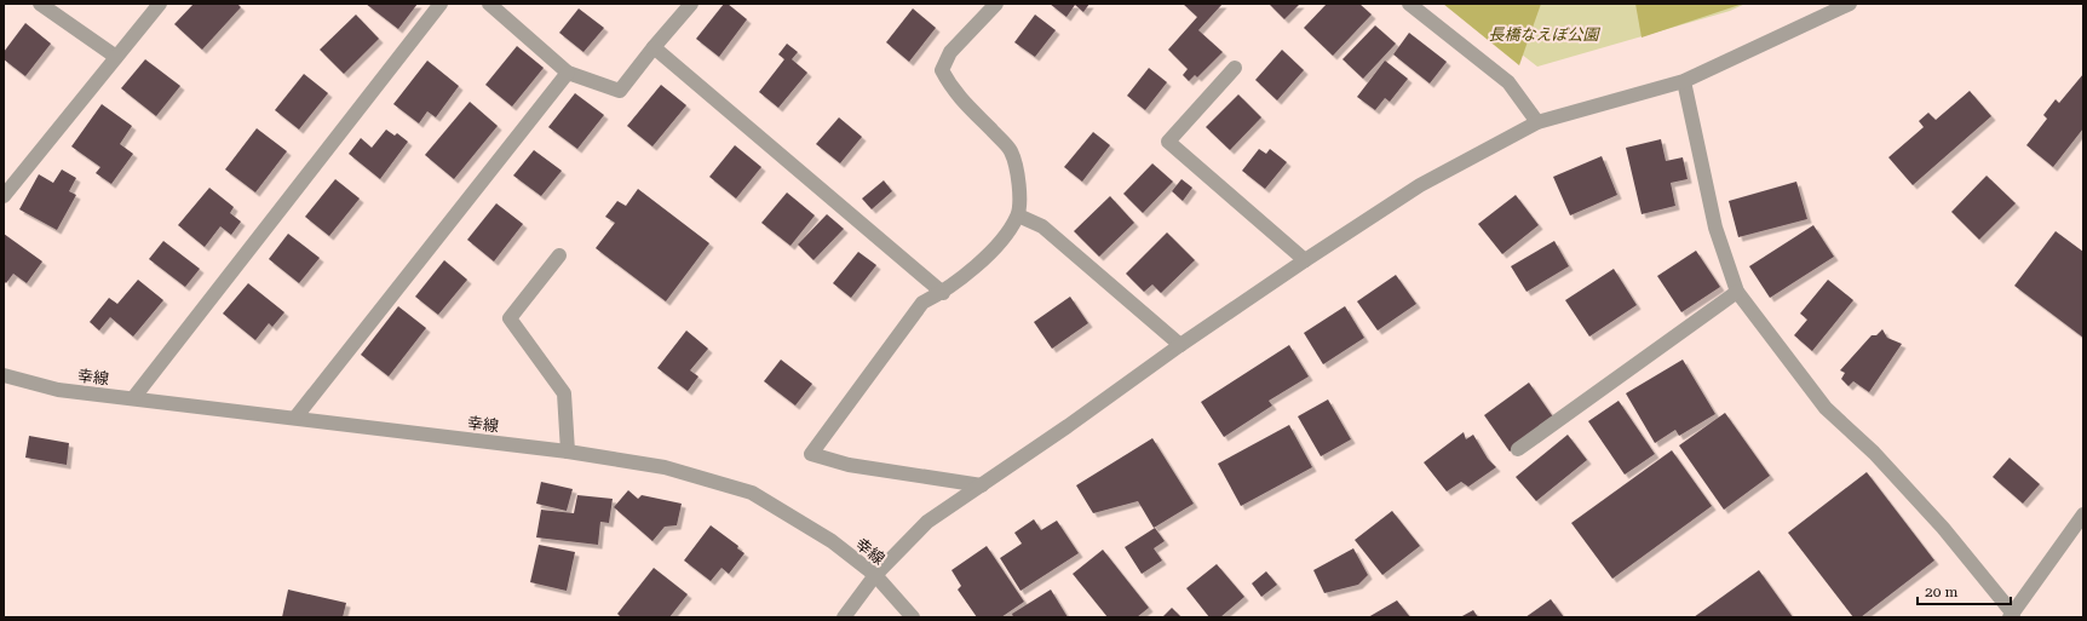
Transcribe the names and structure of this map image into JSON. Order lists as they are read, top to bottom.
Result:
{
  "streets": {
    "street": ["幸線"]
  },
  "parks": ["長橋なえぼ公園"],
  "scale_bar": "20 m"
}
